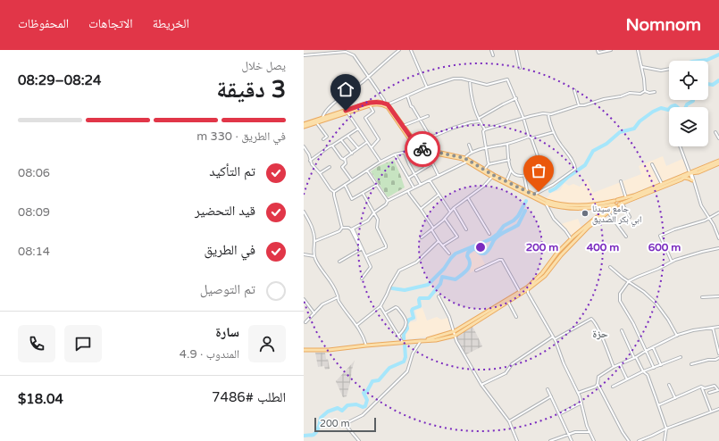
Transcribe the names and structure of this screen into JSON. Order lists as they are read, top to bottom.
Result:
{
  "districts": ["حزة"],
  "places": ["جامع سيدنا ابي بكر الصديق"],
  "scale_bar": "200 m",
  "page": {
    "header": "Nomnom",
    "nav": ["الخريطة", "الاتجاهات", "المحفوظات"],
    "heading": ["3 دقيقة", "يصل خلال", "08:24–08:29"],
    "panel": [
      "سارة",
      "المندوب · 4.9",
      "الطلب #7486",
      "$18.04"
    ],
    "bar": "في الطريق · 330 m",
    "list": [
      ["تم التأكيد", "08:06"],
      ["قيد التحضير", "08:09"],
      ["في الطريق", "08:14"],
      "تم التوصيل"
    ],
    "scale": "200 m"
  },
  "rings": ["200 m", "400 m", "600 m"]
}
